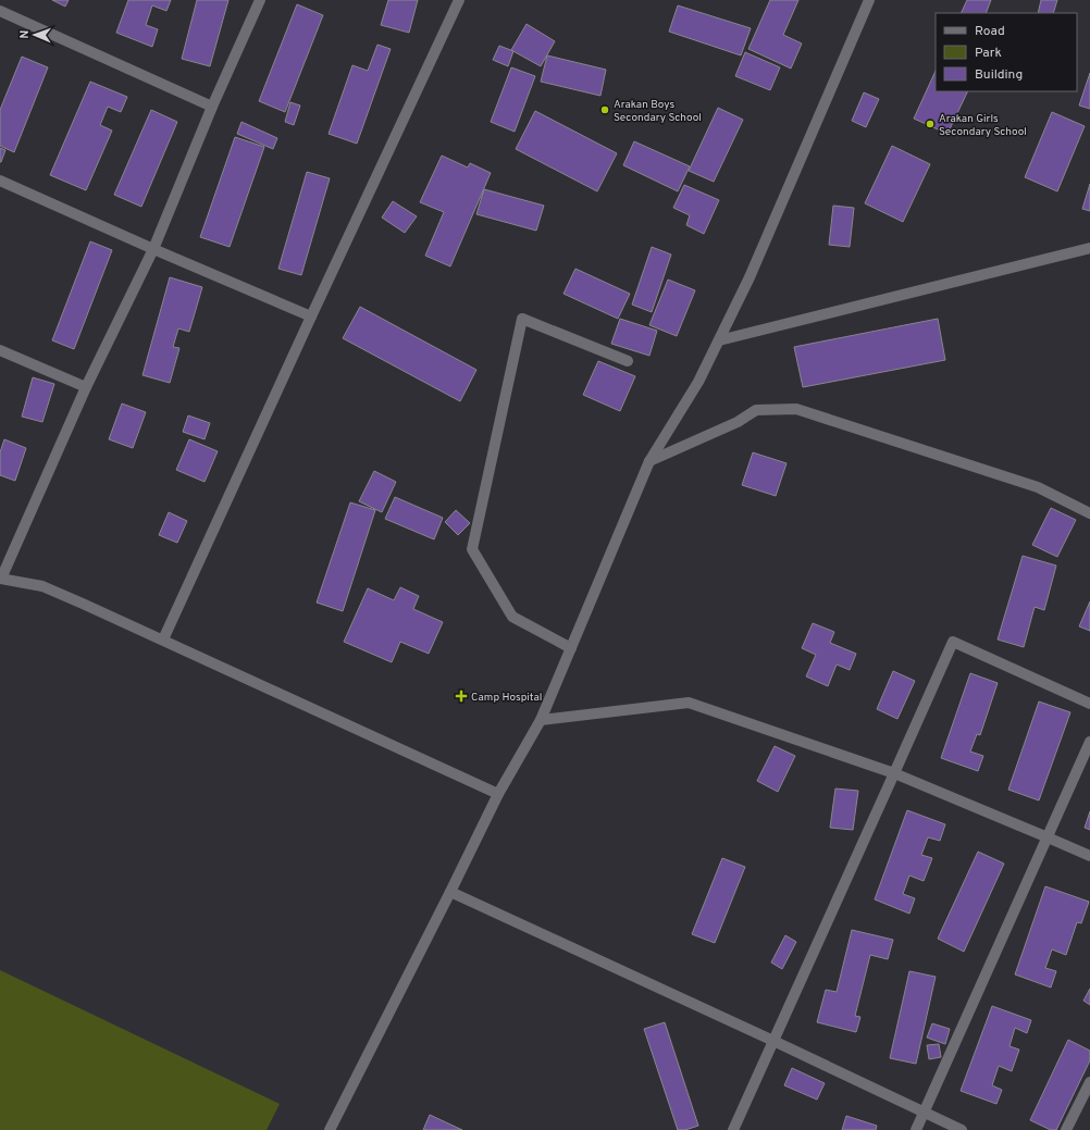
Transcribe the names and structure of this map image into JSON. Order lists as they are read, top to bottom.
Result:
{
  "places": {
    "other": ["Arakan Boys Secondary School", "Arakan Girls Secondary School"],
    "health": ["Camp Hospital"]
  },
  "legend": ["Road", "Park", "Building"],
  "north": "left"
}
